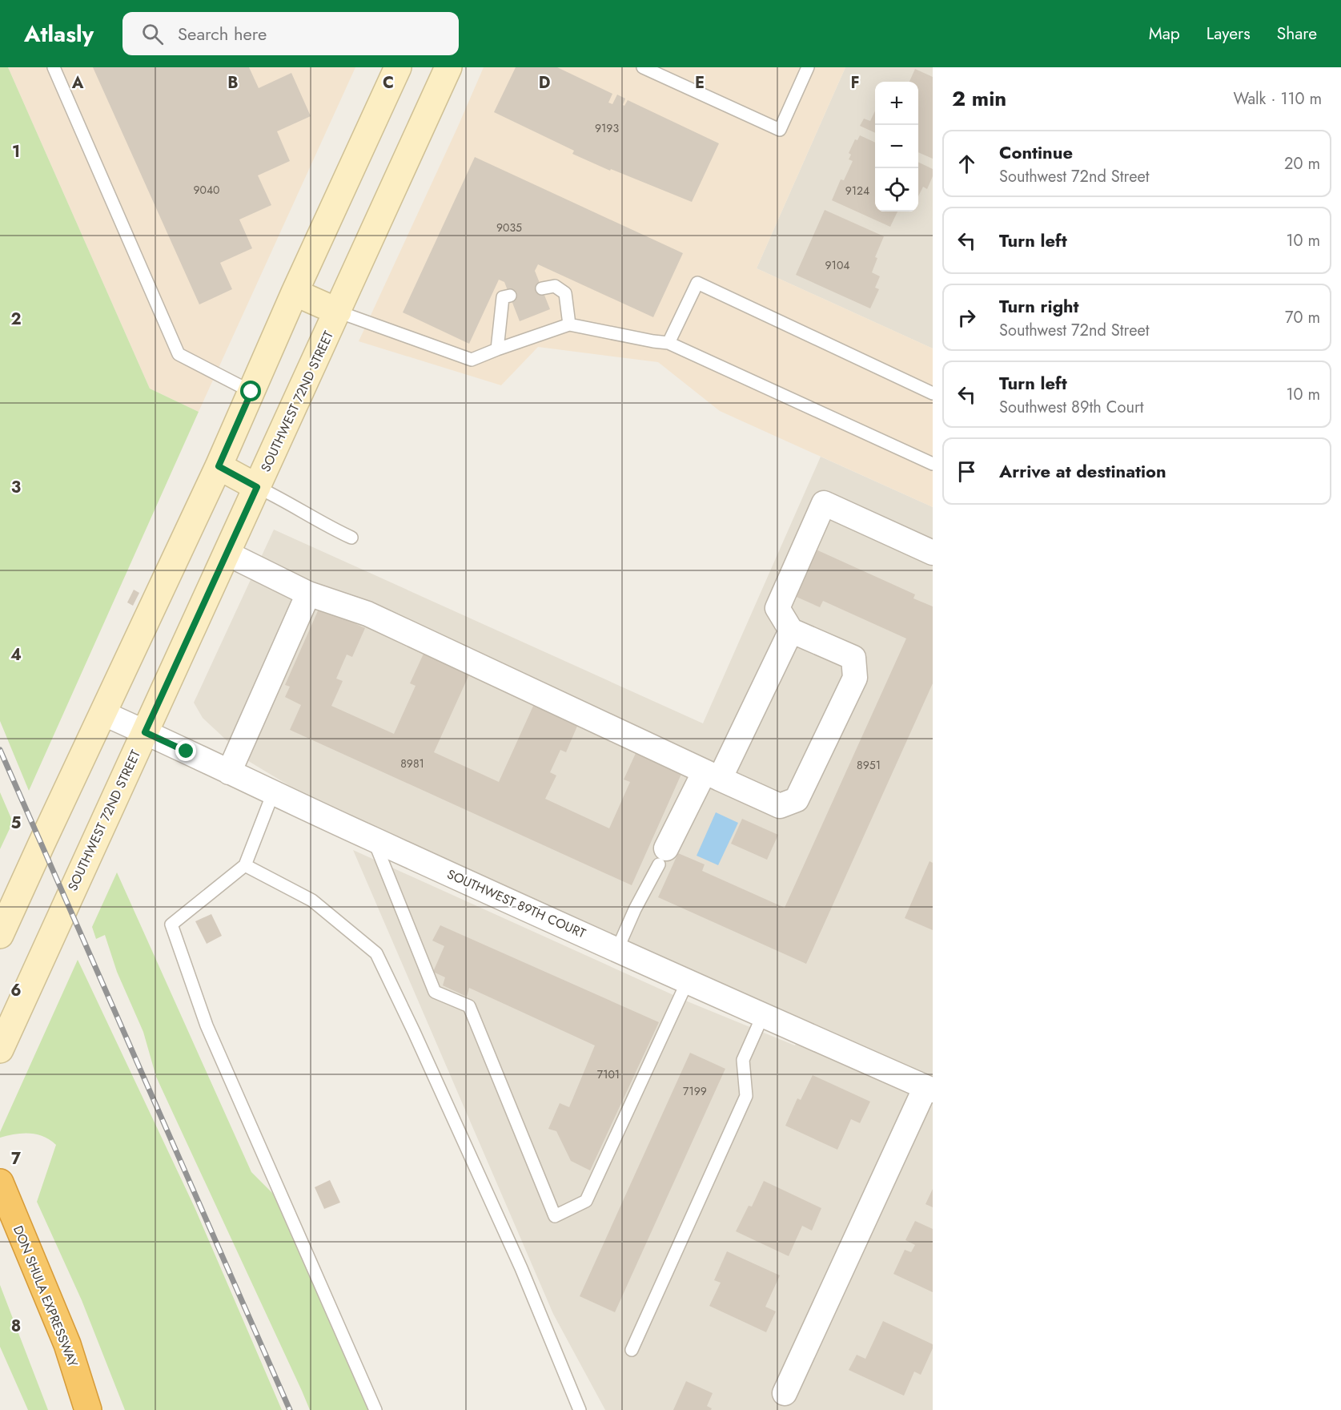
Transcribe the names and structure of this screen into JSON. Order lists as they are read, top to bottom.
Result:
{
  "streets": {
    "highway": ["DON SHULA EXPRESSWAY"],
    "main road": ["SOUTHWEST 72ND STREET"],
    "street": ["SOUTHWEST 89TH COURT"]
  },
  "crossings": [
    ["SOUTHWEST 72ND STREET", "SOUTHWEST 89TH COURT"]
  ],
  "house_numbers": [
    "9193",
    "9040",
    "9124",
    "9035",
    "9104",
    "8981",
    "8951",
    "7101",
    "7199"
  ],
  "page": {
    "header": "Atlasly",
    "search": "Search here",
    "nav": ["Map", "Layers", "Share"],
    "heading": ["2 min", "Walk · 110 m"],
    "map_buttons": ["+", "−"],
    "list": [
      ["Continue", "Southwest 72nd Street", "20 m"],
      ["Turn left", "10 m"],
      ["Turn right", "Southwest 72nd Street", "70 m"],
      ["Turn left", "Southwest 89th Court", "10 m"],
      "Arrive at destination"
    ]
  },
  "grid": {
    "columns": [
      "A",
      "B",
      "C",
      "D",
      "E",
      "F"
    ],
    "rows": [
      "1",
      "2",
      "3",
      "4",
      "5",
      "6",
      "7",
      "8"
    ]
  }
}
